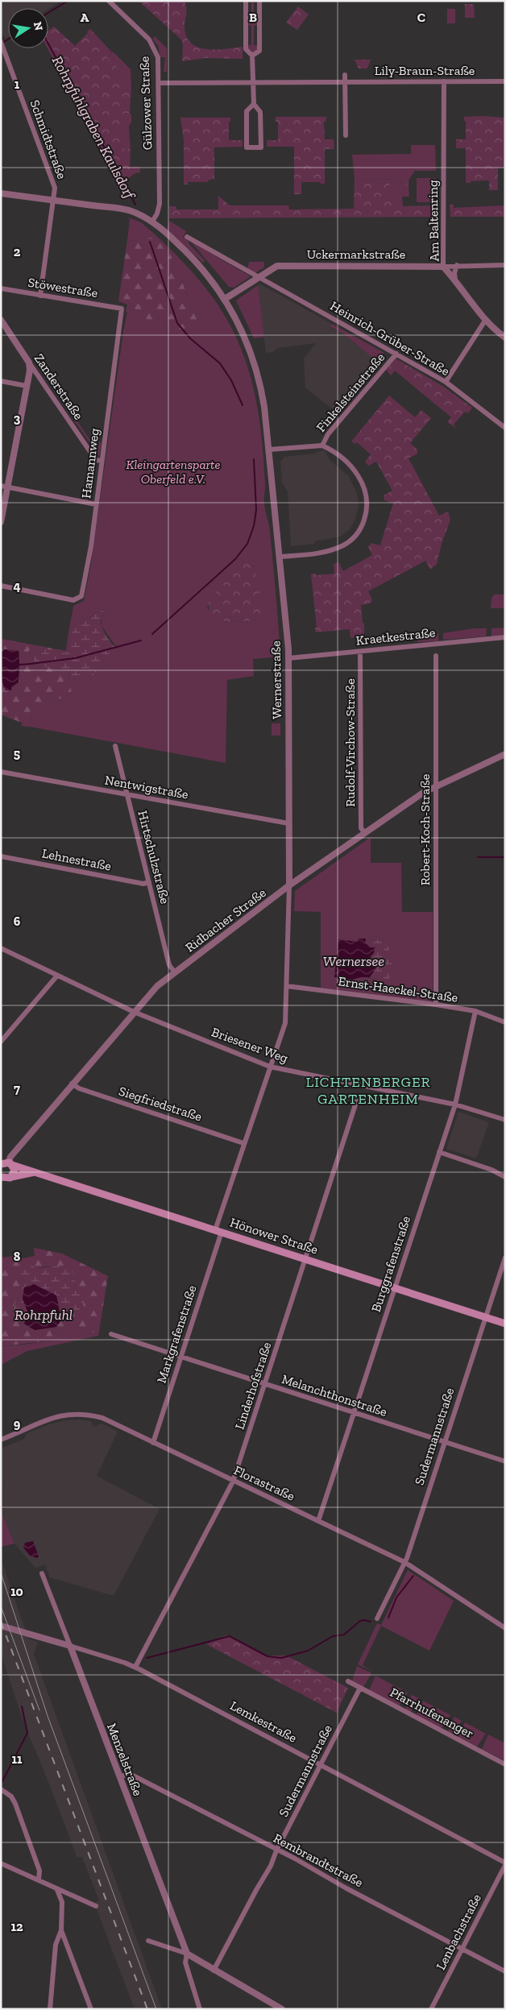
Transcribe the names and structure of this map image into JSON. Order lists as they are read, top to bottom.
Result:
{
  "streets": {
    "main road": ["Hönower Straße"],
    "street": [
      "Lily-Braun-Straße",
      "Gülzower Straße",
      "Schmidtstraße",
      "Am Baltenring",
      "Uckermarkstraße",
      "Stöwestraße",
      "Heinrich-Grüber-Straße",
      "Zanderstraße",
      "Finkelsteinstraße",
      "Hamannweg",
      "Kraetkestraße",
      "Wernerstraße",
      "Rudolf-Virchow-Straße",
      "Nentwigstraße",
      "Robert-Koch-Straße",
      "Hirtschulzstraße",
      "Lehnestraße",
      "Ridbacher Straße",
      "Ernst-Haeckel-Straße",
      "Briesener Weg",
      "Siegfriedstraße",
      "Burggrafenstraße",
      "Markgrafenstraße",
      "Linderhofstraße",
      "Melanchthonstraße",
      "Sudermannstraße",
      "Florastraße",
      "Pfarrhufenanger",
      "Lemkestraße",
      "Menzelstraße",
      "Rembrandtstraße",
      "Lenbachstraße"
    ]
  },
  "crossings": [
    ["Lily-Braun-Straße", "Gülzower Straße"],
    ["Lily-Braun-Straße", "Am Baltenring"],
    ["Schmidtstraße", "Stöwestraße"],
    ["Am Baltenring", "Uckermarkstraße"],
    ["Uckermarkstraße", "Heinrich-Grüber-Straße"],
    ["Stöwestraße", "Hamannweg"],
    ["Heinrich-Grüber-Straße", "Finkelsteinstraße"],
    ["Zanderstraße", "Hamannweg"],
    ["Finkelsteinstraße", "Wernerstraße"],
    ["Kraetkestraße", "Wernerstraße"],
    ["Kraetkestraße", "Rudolf-Virchow-Straße"],
    ["Wernerstraße", "Nentwigstraße"],
    ["Wernerstraße", "Ridbacher Straße"],
    ["Wernerstraße", "Ernst-Haeckel-Straße"],
    ["Wernerstraße", "Briesener Weg"],
    ["Wernerstraße", "Markgrafenstraße"],
    ["Rudolf-Virchow-Straße", "Ridbacher Straße"],
    ["Nentwigstraße", "Hirtschulzstraße"],
    ["Robert-Koch-Straße", "Ridbacher Straße"],
    ["Robert-Koch-Straße", "Ernst-Haeckel-Straße"],
    ["Hirtschulzstraße", "Lehnestraße"],
    ["Hirtschulzstraße", "Ridbacher Straße"],
    ["Ridbacher Straße", "Briesener Weg"],
    ["Ridbacher Straße", "Siegfriedstraße"],
    ["Ridbacher Straße", "Hönower Straße"],
    ["Ernst-Haeckel-Straße", "Burggrafenstraße"],
    ["Briesener Weg", "Burggrafenstraße"],
    ["Briesener Weg", "Markgrafenstraße"],
    ["Siegfriedstraße", "Markgrafenstraße"],
    ["Hönower Straße", "Burggrafenstraße"],
    ["Hönower Straße", "Markgrafenstraße"],
    ["Hönower Straße", "Linderhofstraße"],
    ["Hönower Straße", "Sudermannstraße"],
    ["Burggrafenstraße", "Melanchthonstraße"],
    ["Burggrafenstraße", "Florastraße"],
    ["Markgrafenstraße", "Melanchthonstraße"],
    ["Markgrafenstraße", "Florastraße"],
    ["Linderhofstraße", "Melanchthonstraße"],
    ["Linderhofstraße", "Florastraße"],
    ["Linderhofstraße", "Lemkestraße"],
    ["Melanchthonstraße", "Sudermannstraße"],
    ["Sudermannstraße", "Florastraße"],
    ["Sudermannstraße", "Pfarrhufenanger"],
    ["Sudermannstraße", "Lemkestraße"],
    ["Sudermannstraße", "Rembrandtstraße"],
    ["Lemkestraße", "Menzelstraße"],
    ["Lemkestraße", "Lenbachstraße"],
    ["Menzelstraße", "Rembrandtstraße"],
    ["Rembrandtstraße", "Lenbachstraße"]
  ],
  "districts": ["LICHTENBERGER GARTENHEIM"],
  "water": ["Rohrpfuhlgraben Kaulsdorf", "Wernersee", "Rohrpfuhl"],
  "parks": ["Kleingartensparte Oberfeld e.V."],
  "north": "right",
  "grid": {
    "columns": ["A", "B", "C"],
    "rows": [
      "1",
      "2",
      "3",
      "4",
      "5",
      "6",
      "7",
      "8",
      "9",
      "10",
      "11",
      "12"
    ]
  }
}
